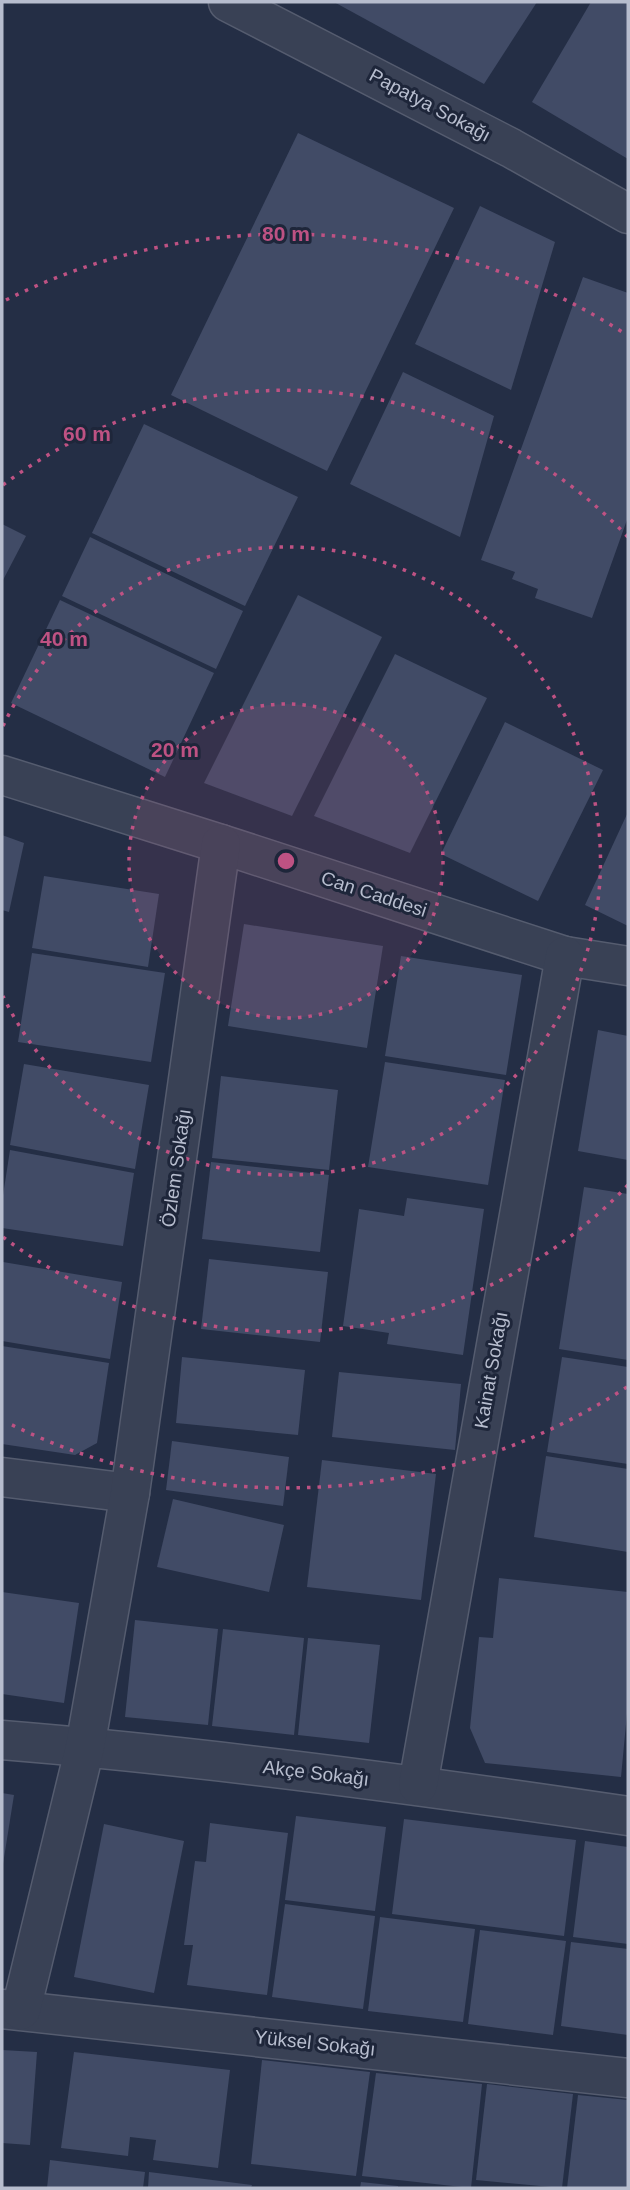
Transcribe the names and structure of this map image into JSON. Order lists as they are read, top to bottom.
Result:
{
  "streets": {
    "street": [
      "Papatya Sokağı",
      "Can Caddesi",
      "Özlem Sokağı",
      "Kainat Sokağı",
      "Akçe Sokağı",
      "Yüksel Sokağı"
    ]
  },
  "crossings": [
    ["Can Caddesi", "Özlem Sokağı"],
    ["Can Caddesi", "Kainat Sokağı"],
    ["Özlem Sokağı", "Akçe Sokağı"],
    ["Özlem Sokağı", "Yüksel Sokağı"],
    ["Kainat Sokağı", "Akçe Sokağı"]
  ],
  "rings": [
    "80 m",
    "60 m",
    "40 m",
    "20 m"
  ]
}
